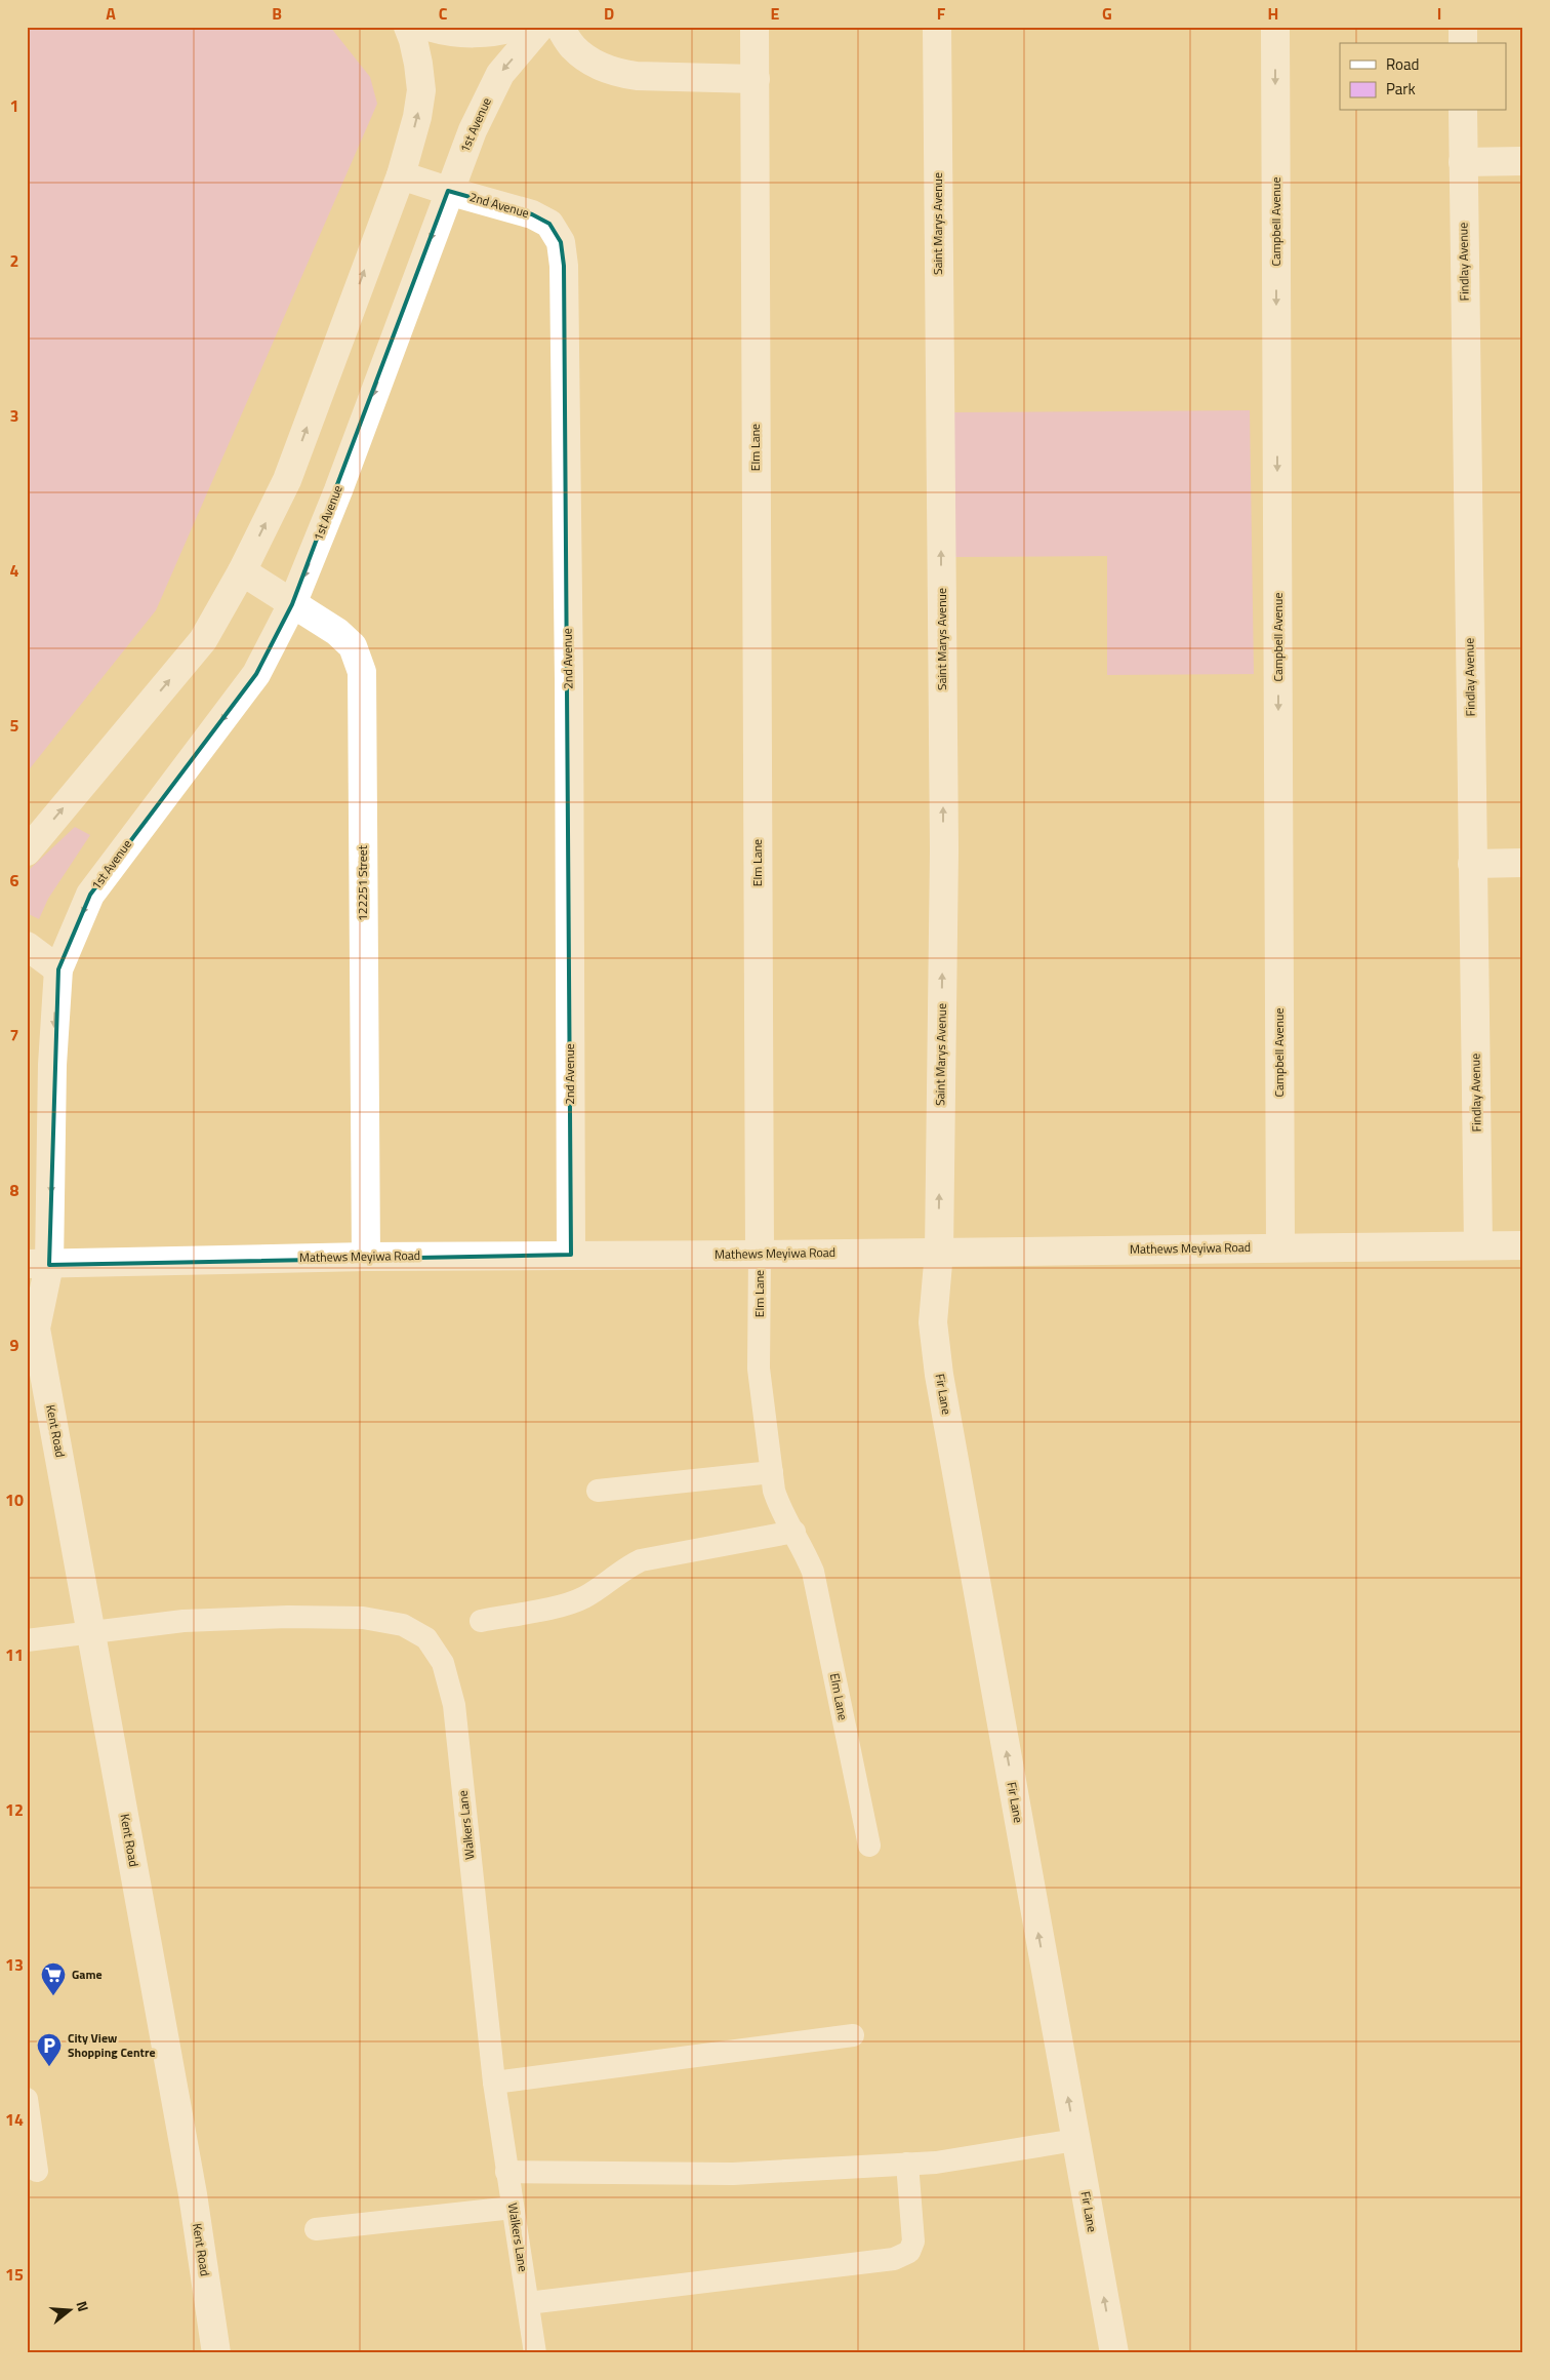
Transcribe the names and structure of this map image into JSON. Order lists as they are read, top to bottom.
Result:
{
  "streets": {
    "street": [
      "1st Avenue",
      "2nd Avenue",
      "Campbell Avenue",
      "Saint Marys Avenue",
      "Findlay Avenue",
      "Elm Lane",
      "122251 Street",
      "Mathews Meyiwa Road",
      "Fir Lane",
      "Kent Road"
    ],
    "lane": ["Walkers Lane"]
  },
  "crossings": [
    ["1st Avenue", "2nd Avenue"],
    ["1st Avenue", "122251 Street"],
    ["1st Avenue", "Mathews Meyiwa Road"],
    ["1st Avenue", "Kent Road"],
    ["2nd Avenue", "Mathews Meyiwa Road"],
    ["Campbell Avenue", "Mathews Meyiwa Road"],
    ["Saint Marys Avenue", "Mathews Meyiwa Road"],
    ["Saint Marys Avenue", "Fir Lane"],
    ["Findlay Avenue", "Mathews Meyiwa Road"],
    ["Elm Lane", "Mathews Meyiwa Road"],
    ["122251 Street", "Mathews Meyiwa Road"],
    ["Mathews Meyiwa Road", "Fir Lane"],
    ["Mathews Meyiwa Road", "Kent Road"],
    ["Kent Road", "Walkers Lane"]
  ],
  "one_way": ["Campbell Avenue", "Saint Marys Avenue", "Fir Lane"],
  "places": {
    "supermarket": ["Game"],
    "parking": ["City View Shopping Centre"]
  },
  "legend": ["Road", "Park"],
  "north": "right",
  "grid": {
    "columns": [
      "A",
      "B",
      "C",
      "D",
      "E",
      "F",
      "G",
      "H",
      "I"
    ],
    "rows": [
      "1",
      "2",
      "3",
      "4",
      "5",
      "6",
      "7",
      "8",
      "9",
      "10",
      "11",
      "12",
      "13",
      "14",
      "15"
    ]
  }
}
